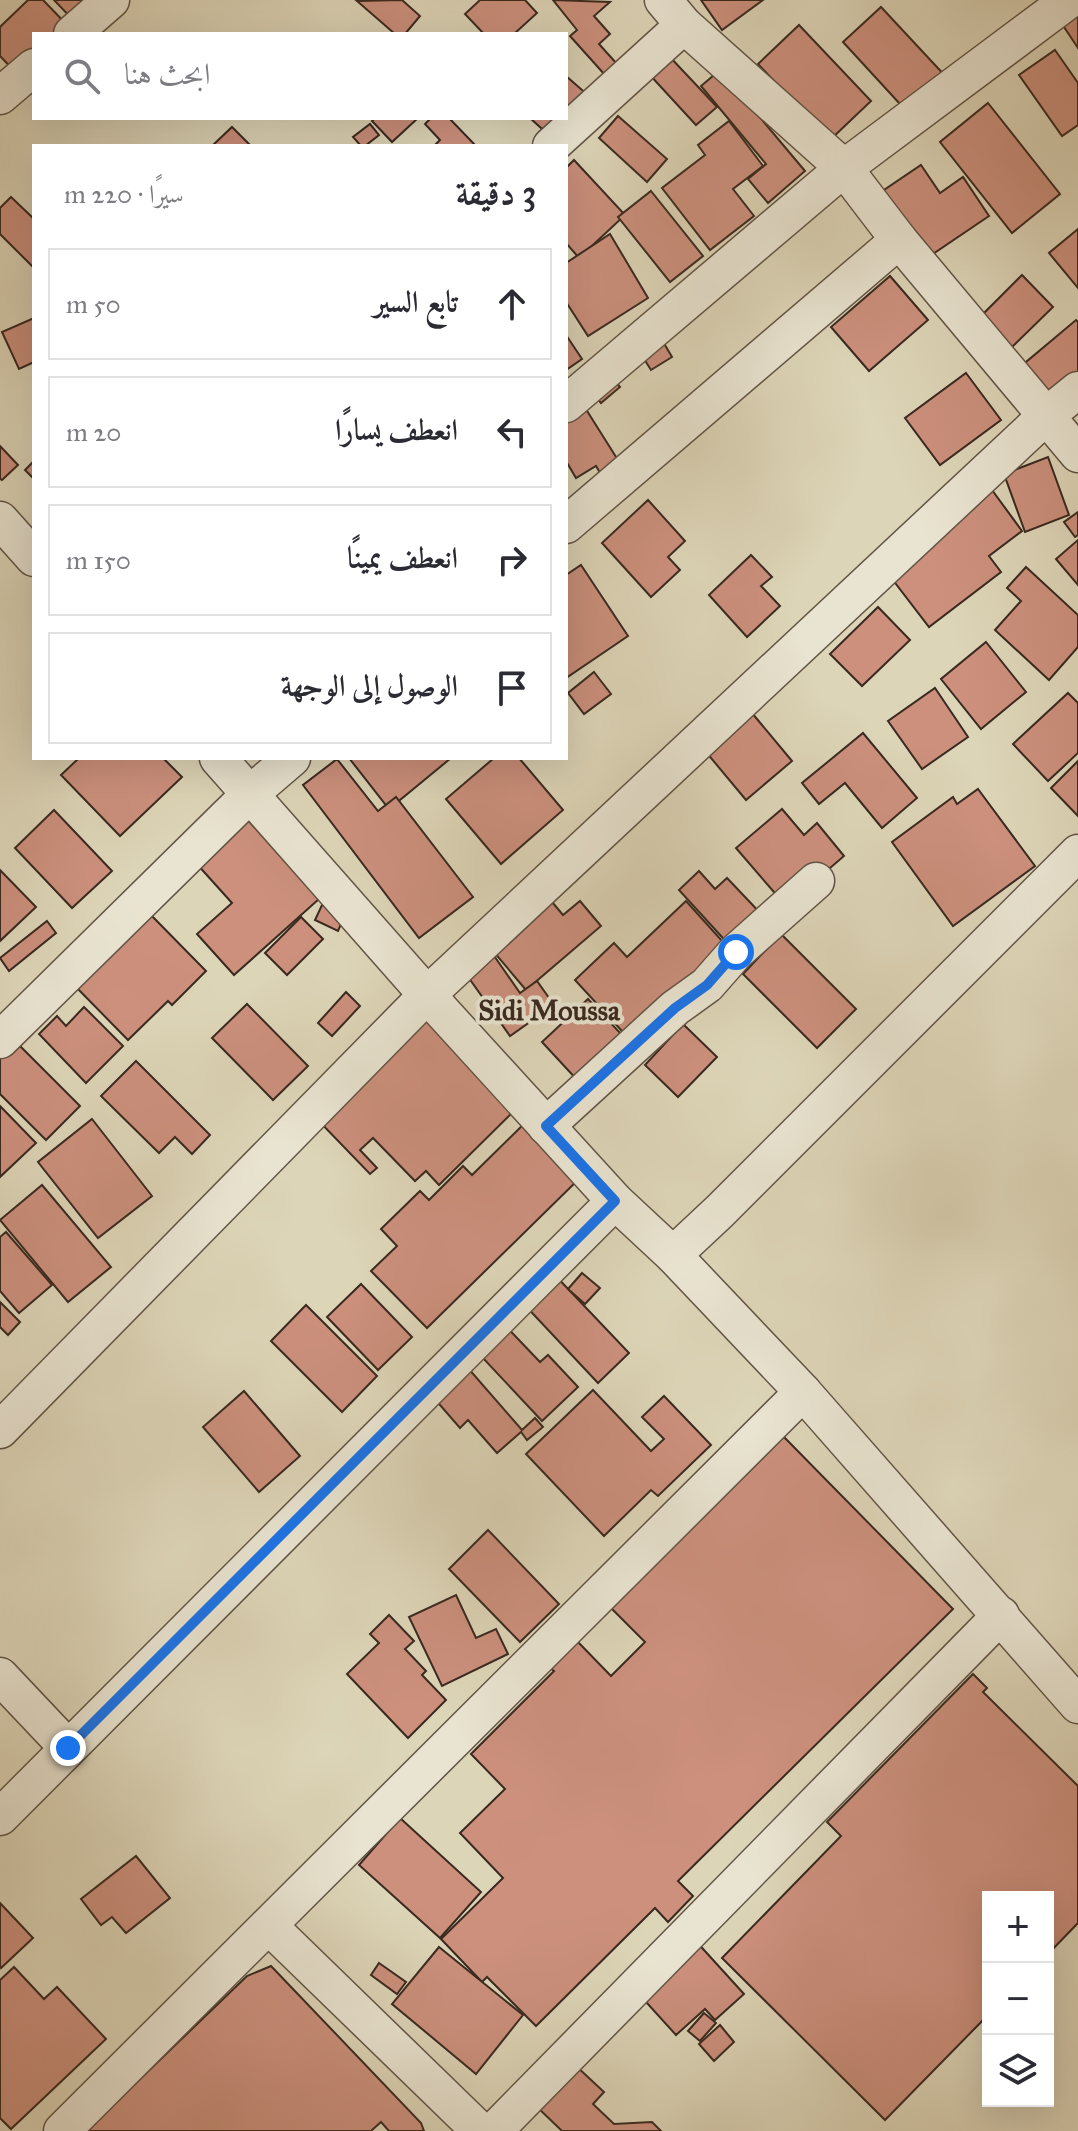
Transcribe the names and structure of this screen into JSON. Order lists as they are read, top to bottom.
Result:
{
  "districts": ["Sidi Moussa"],
  "page": {
    "search": "ابحث هنا",
    "heading": ["3 دقيقة", "سيرًا · 220 m"],
    "list": [
      ["تابع السير", "50 m"],
      ["انعطف يسارًا", "20 m"],
      ["انعطف يمينًا", "150 m"],
      "الوصول إلى الوجهة"
    ],
    "map_buttons": ["+", "−"]
  }
}
